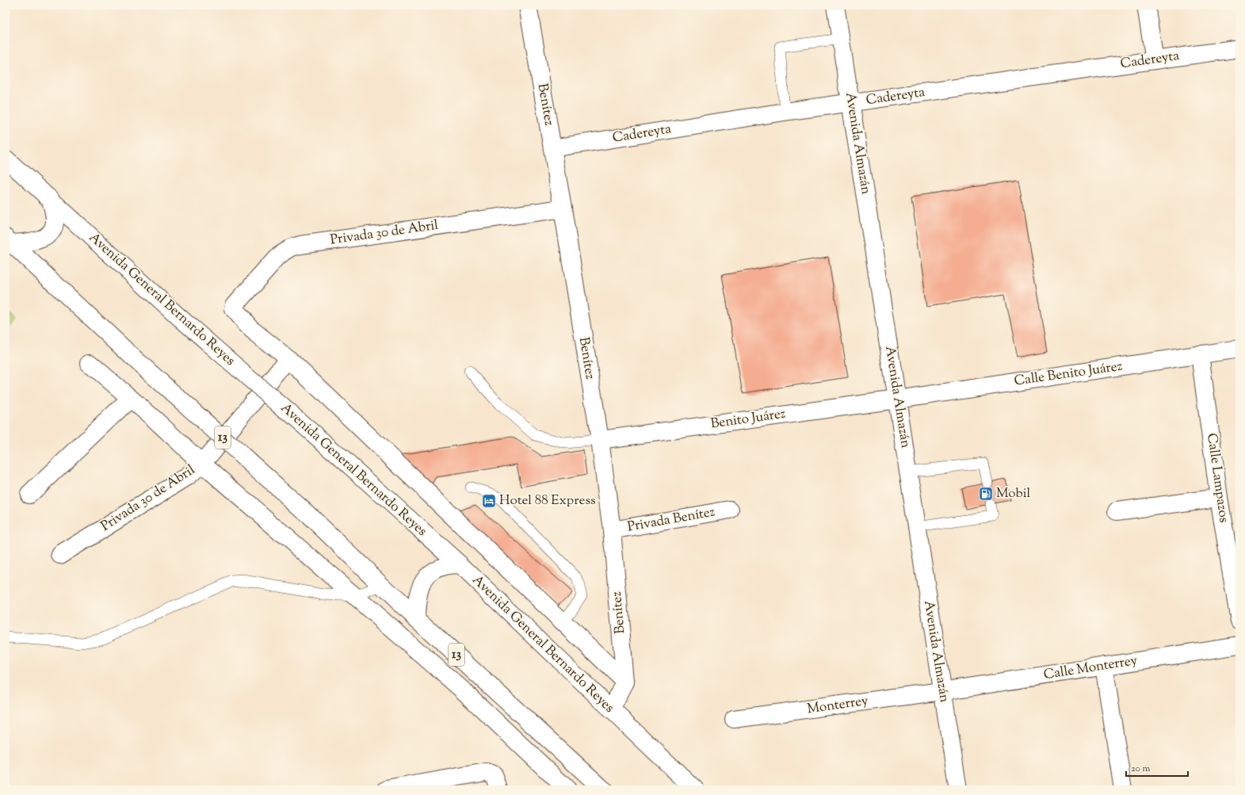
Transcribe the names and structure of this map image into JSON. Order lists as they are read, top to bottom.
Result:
{
  "streets": {
    "street": [
      "Cadereyta",
      "Benítez",
      "Avenida Almazán",
      "Privada 30 de Abril",
      "Avenida General Bernardo Reyes",
      "Calle Benito Juárez",
      "Benito Juárez",
      "13",
      "Calle Lampazos",
      "Privada Benítez",
      "Calle Monterrey",
      "Monterrey"
    ]
  },
  "crossings": [
    ["Cadereyta", "Benítez"],
    ["Cadereyta", "Avenida Almazán"],
    ["Benítez", "Privada 30 de Abril"],
    ["Benítez", "Benito Juárez"],
    ["Benítez", "Privada Benítez"],
    ["Avenida Almazán", "Calle Benito Juárez"],
    ["Avenida Almazán", "Benito Juárez"],
    ["Avenida Almazán", "Calle Monterrey"],
    ["Avenida Almazán", "Monterrey"],
    ["Calle Benito Juárez", "Benito Juárez"],
    ["Calle Benito Juárez", "Calle Lampazos"],
    ["Calle Monterrey", "Monterrey"]
  ],
  "places": {
    "fuel station": ["Mobil"],
    "hotel": ["Hotel 88 Express"]
  },
  "scale_bar": "20 m"
}
